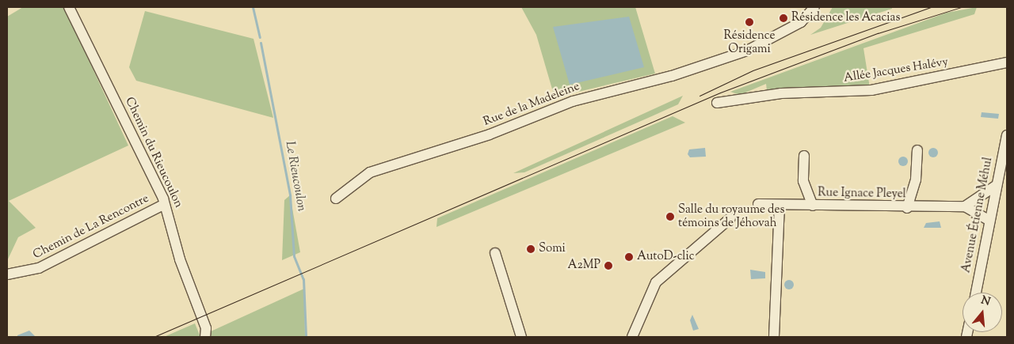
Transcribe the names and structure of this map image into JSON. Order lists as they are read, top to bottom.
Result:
{
  "streets": {
    "street": [
      "Allée Jacques Halévy",
      "Rue de la Madeleine",
      "Chemin du Rieucoulon",
      "Rue Ignace Pleyel",
      "Avenue Étienne Méhul",
      "Chemin de La Rencontre"
    ]
  },
  "crossings": [
    ["Chemin du Rieucoulon", "Chemin de La Rencontre"]
  ],
  "water": ["Le Rieucoulon"],
  "places": [
    "Résidence les Acacias",
    "Résidence Origami",
    "Salle du royaume des témoins de Jéhovah",
    "Somi",
    "AutoD-clic",
    "A2MP"
  ],
  "north": "top"
}
